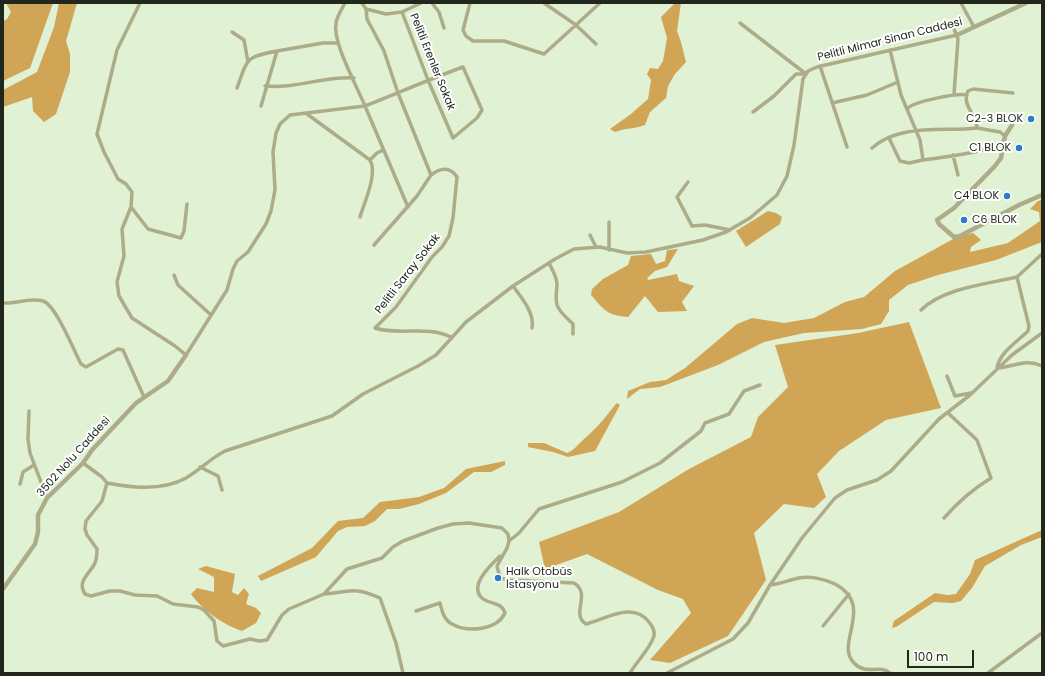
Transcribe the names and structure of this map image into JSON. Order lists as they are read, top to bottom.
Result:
{
  "streets": {
    "street": [
      "Pelitli Mimar Sinan Caddesi",
      "Pelitli Erenler Sokak",
      "Pelitli Saray Sokak",
      "3502 Nolu Caddesi"
    ]
  },
  "places": [
    "C2-3 BLOK",
    "C1 BLOK",
    "C4 BLOK",
    "C6 BLOK",
    "Halk Otobüs İstasyonu"
  ],
  "scale_bar": "100 m"
}
